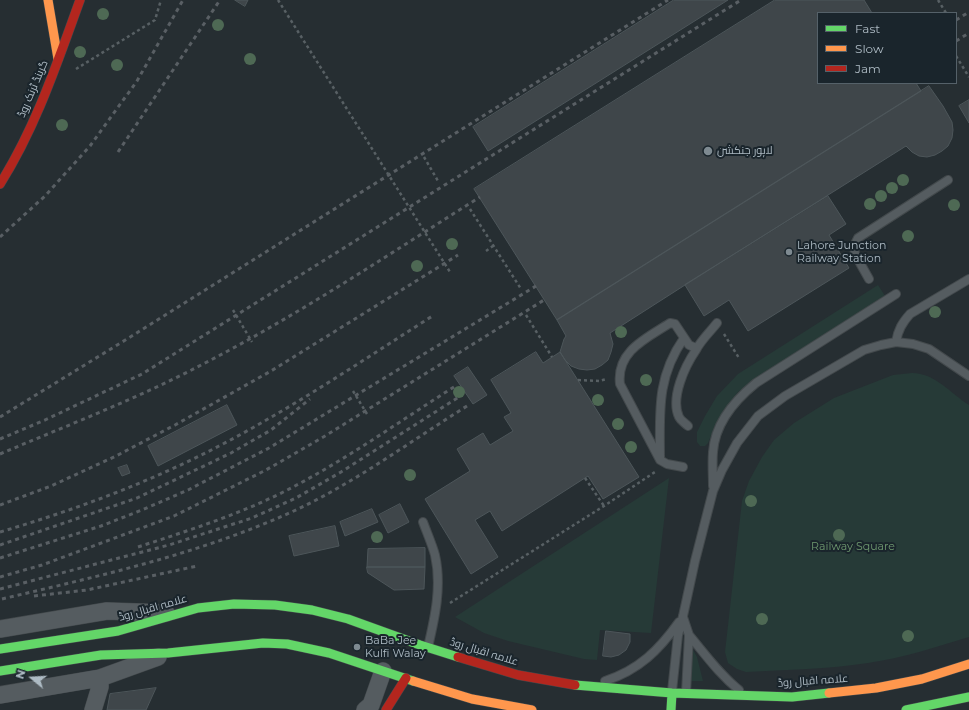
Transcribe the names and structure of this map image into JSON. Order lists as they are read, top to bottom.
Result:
{
  "streets": {
    "main road": ["گرینڈ ٹرنک روڈ", "علامہ اقبال روڈ"]
  },
  "parks": ["Railway Square"],
  "places": ["لاہور جنکشن", "Lahore Junction Railway Station", "BaBa Jee Kulfi Walay"],
  "legend": ["Fast", "Slow", "Jam"],
  "north": "left"
}
